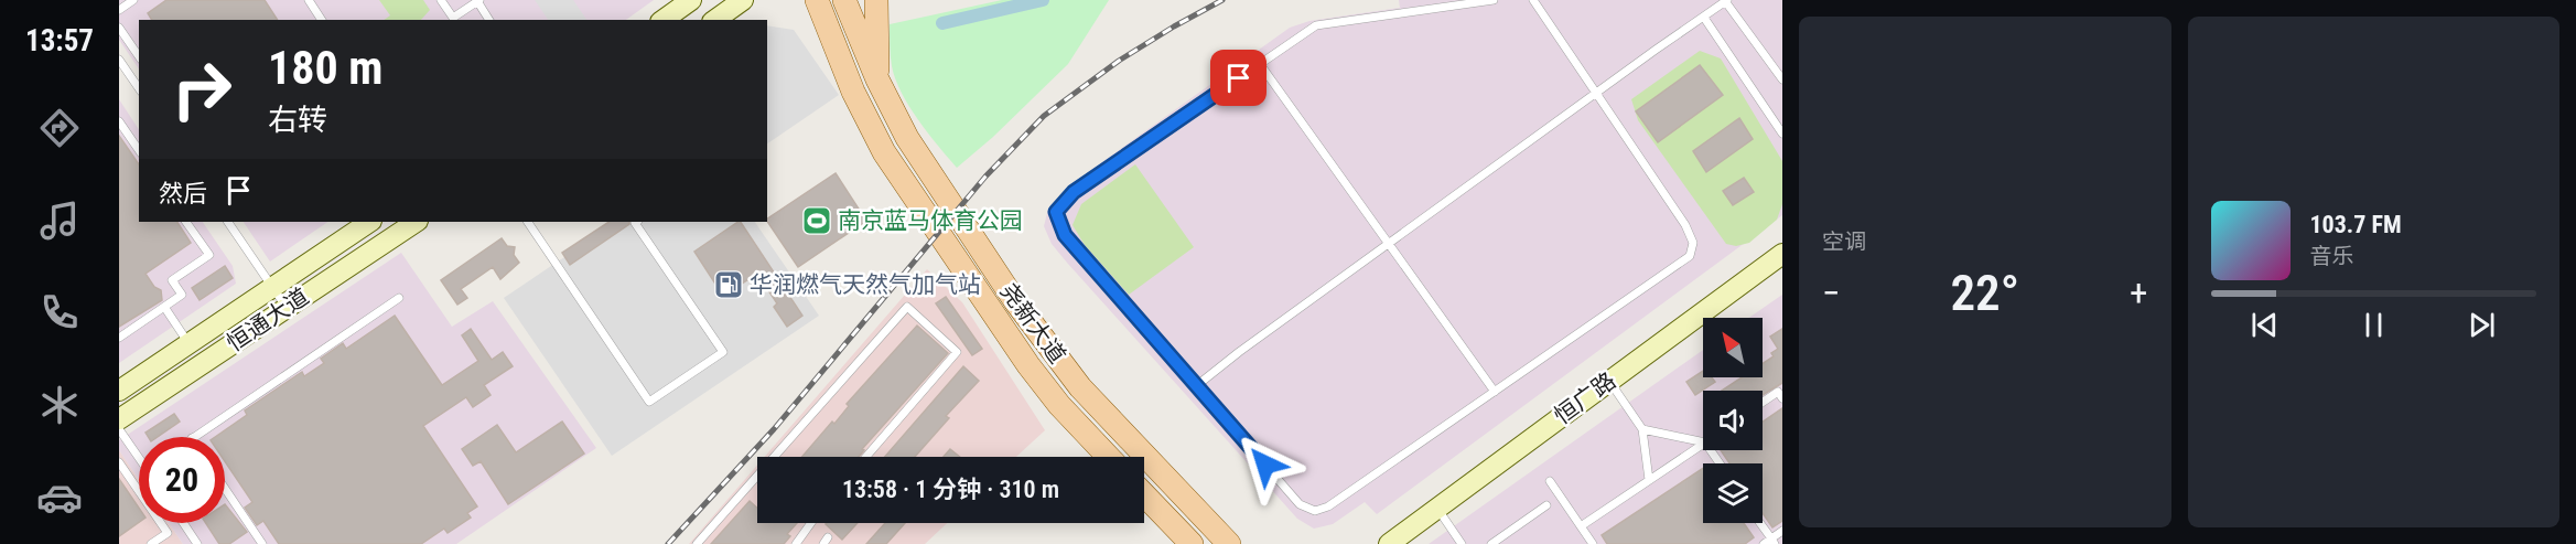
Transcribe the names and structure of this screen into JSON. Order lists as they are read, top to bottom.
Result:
{
  "streets": {
    "main road": ["尧新大道"],
    "street": ["恒通大道", "恒广路"]
  },
  "places": {
    "sports": ["南京蓝马体育公园"],
    "fuel station": ["华润燃气天然气加气站"]
  },
  "north": "top left",
  "page": {
    "tabs": "13:57",
    "tile": "空调",
    "turn": ["180 m", "右转"],
    "then": "然后",
    "song": ["103.7 FM", "音乐"],
    "heat": ["−", "22°", "+"],
    "limit": "20",
    "trip": "13:58 · 1 分钟 · 310 m"
  }
}
